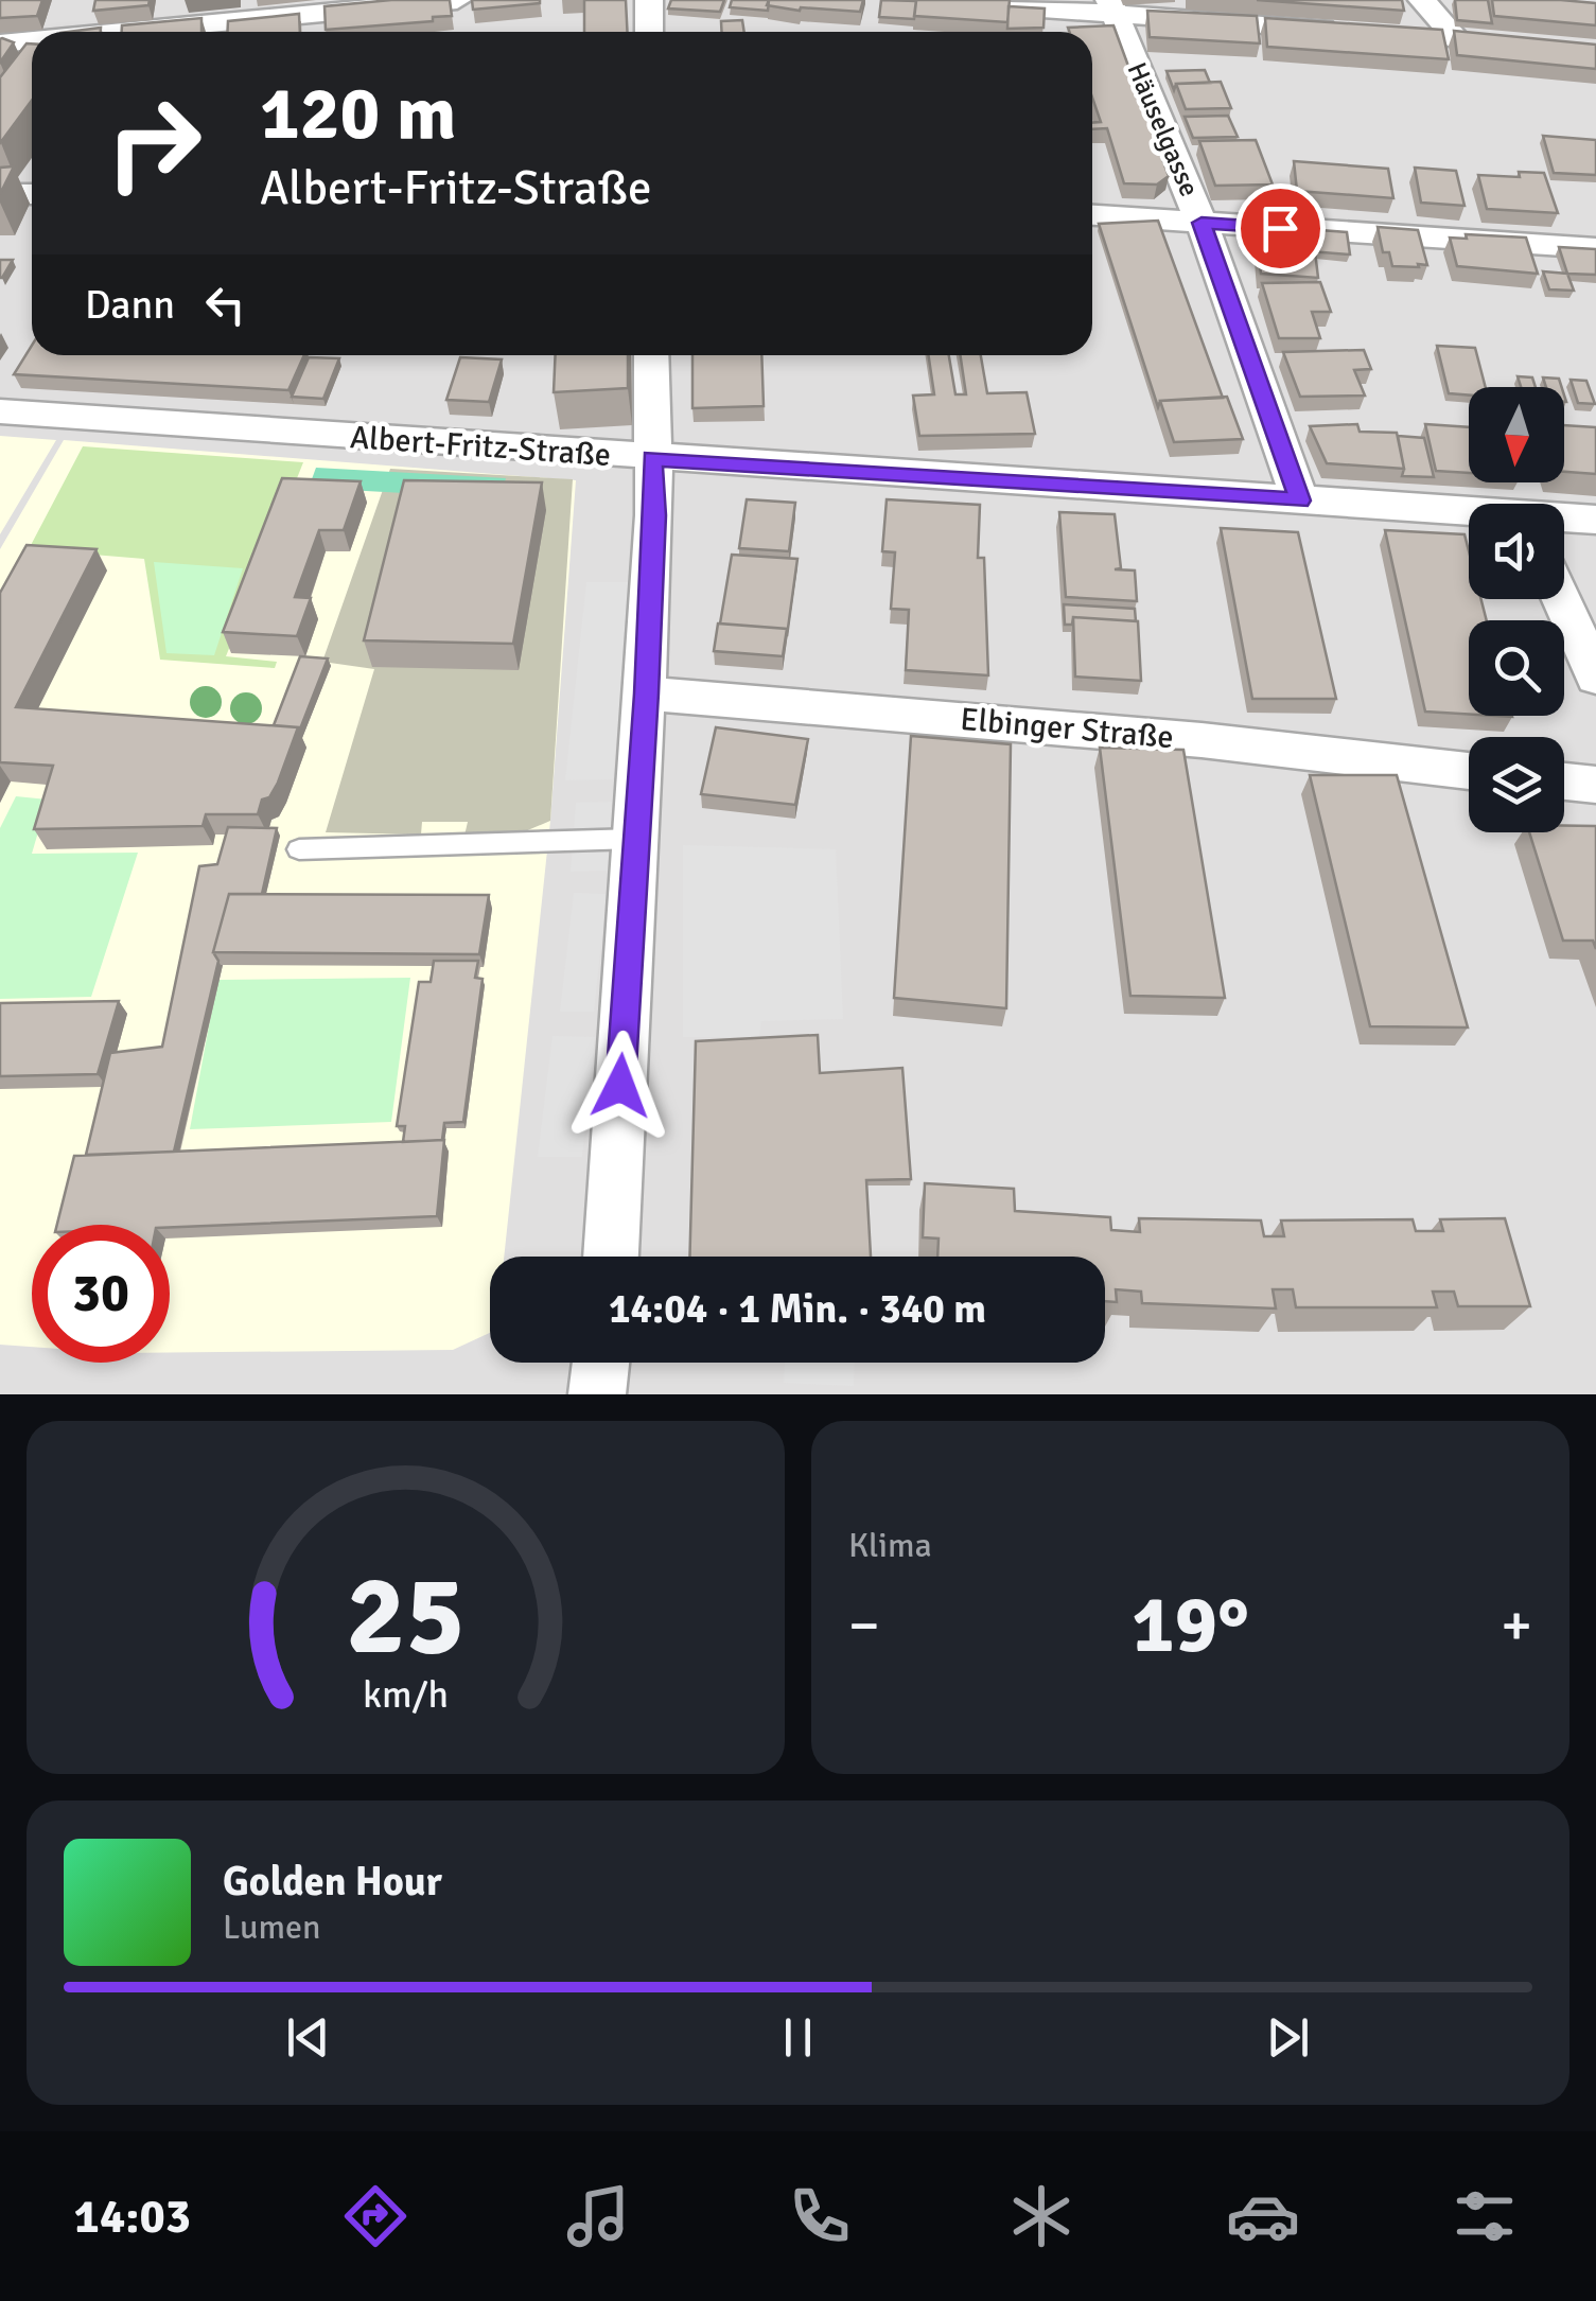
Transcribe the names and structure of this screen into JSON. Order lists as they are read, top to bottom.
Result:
{
  "streets": {
    "street": ["Häuselgasse", "Albert-Fritz-Straße", "Elbinger Straße"]
  },
  "crossings": [
    ["Häuselgasse", "Albert-Fritz-Straße"]
  ],
  "north": "bottom",
  "page": {
    "turn": ["120 m", "Albert-Fritz-Straße"],
    "then": "Dann",
    "limit": "30",
    "trip": "14:04 · 1 Min. · 340 m",
    "tile": "Klima",
    "heat": ["−", "19°", "+"],
    "song": ["Golden Hour", "Lumen"],
    "tabs": "14:03",
    "gauge": ["25", "km/h"]
  }
}
